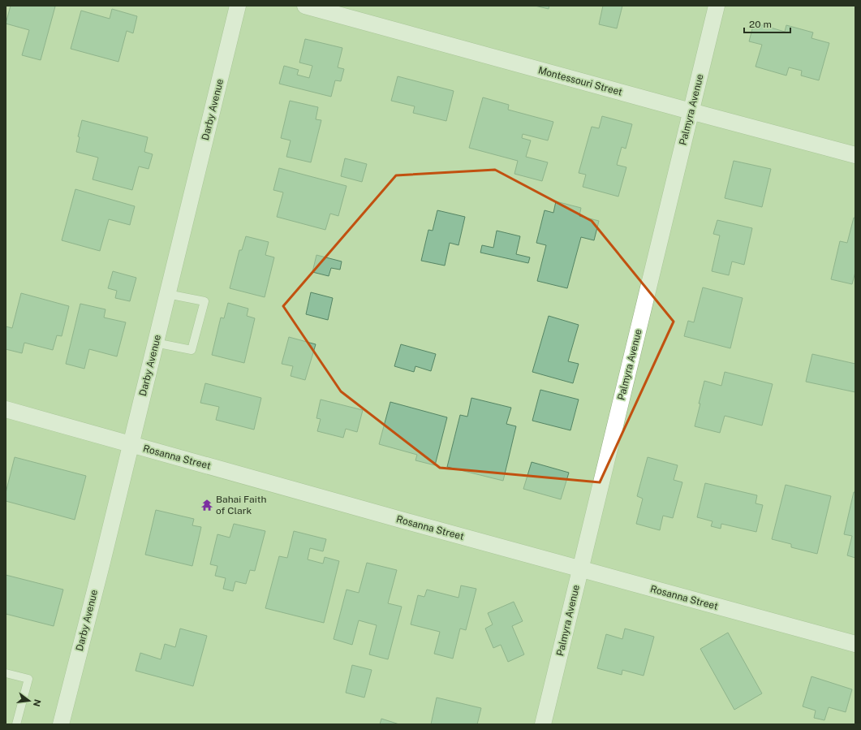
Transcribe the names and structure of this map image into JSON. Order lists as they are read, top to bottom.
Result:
{
  "streets": {
    "street": [
      "Montessouri Street",
      "Darby Avenue",
      "Palmyra Avenue",
      "Rosanna Street"
    ]
  },
  "crossings": [
    ["Montessouri Street", "Palmyra Avenue"],
    ["Darby Avenue", "Rosanna Street"],
    ["Palmyra Avenue", "Rosanna Street"]
  ],
  "places": {
    "temple": ["Bahai Faith of Clark"]
  },
  "scale_bar": "20 m",
  "north": "right"
}
